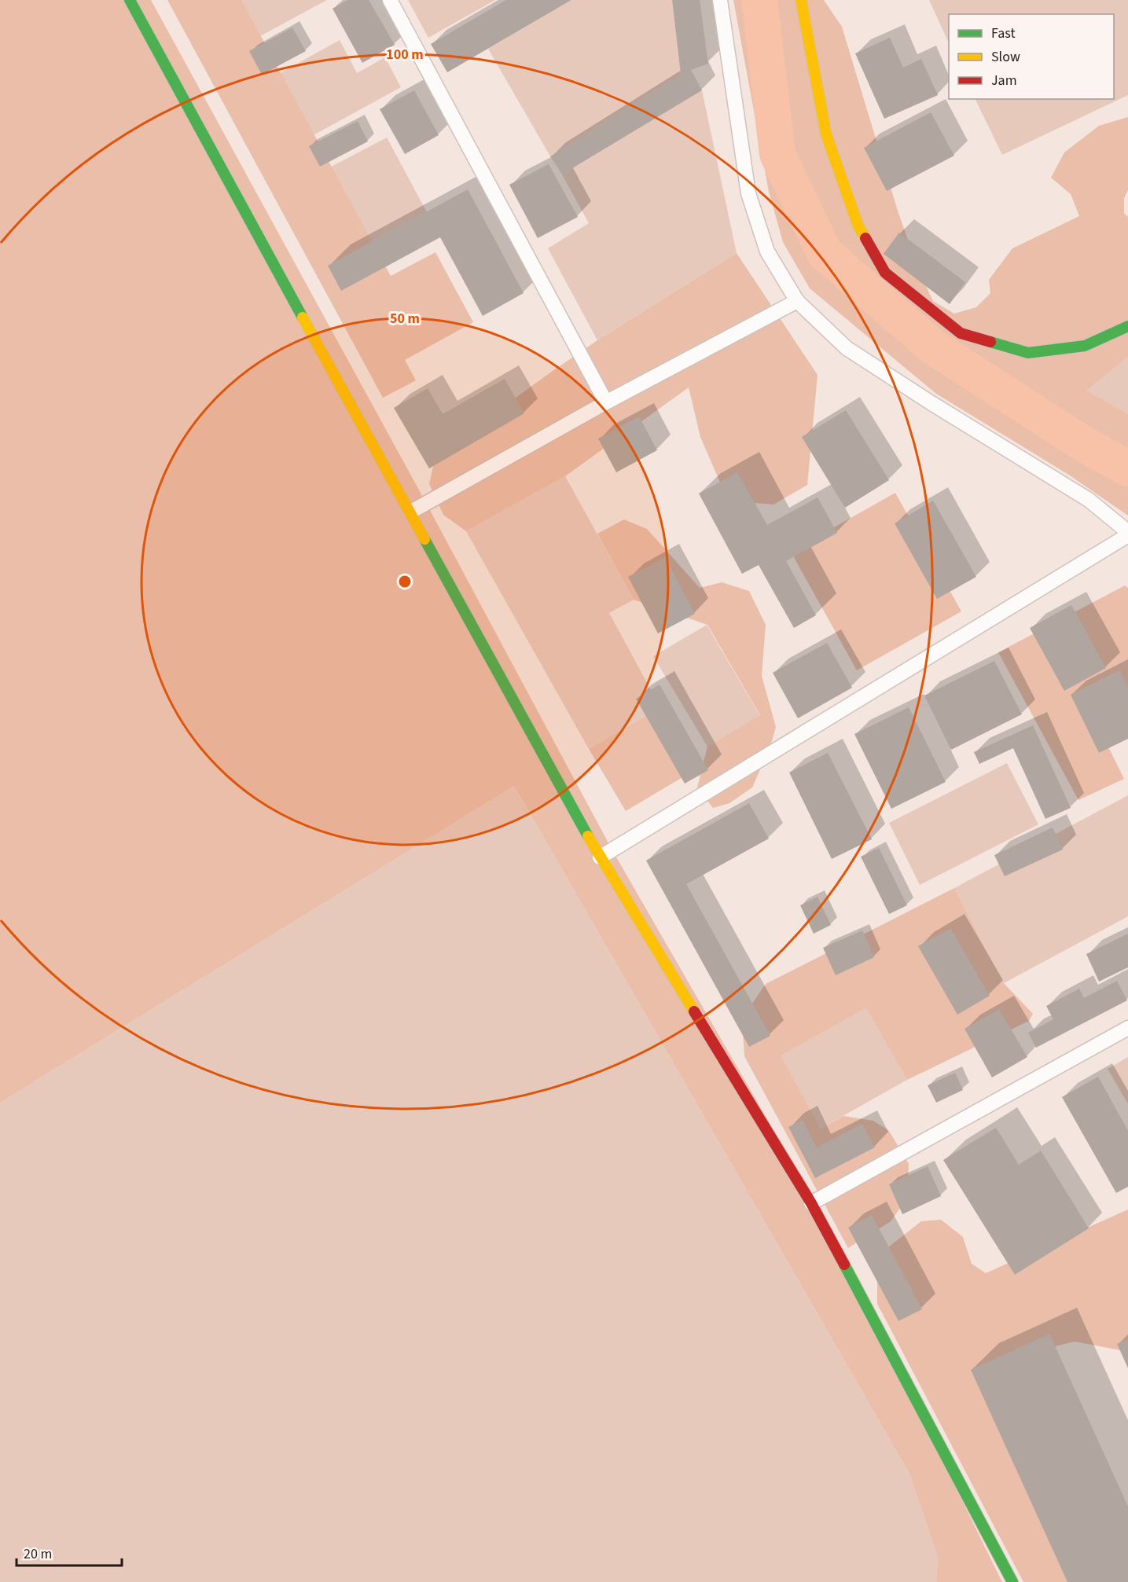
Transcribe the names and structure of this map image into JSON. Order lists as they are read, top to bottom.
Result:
{
  "legend": ["Fast", "Slow", "Jam"],
  "scale_bar": "20 m",
  "rings": ["100 m", "50 m"]
}
